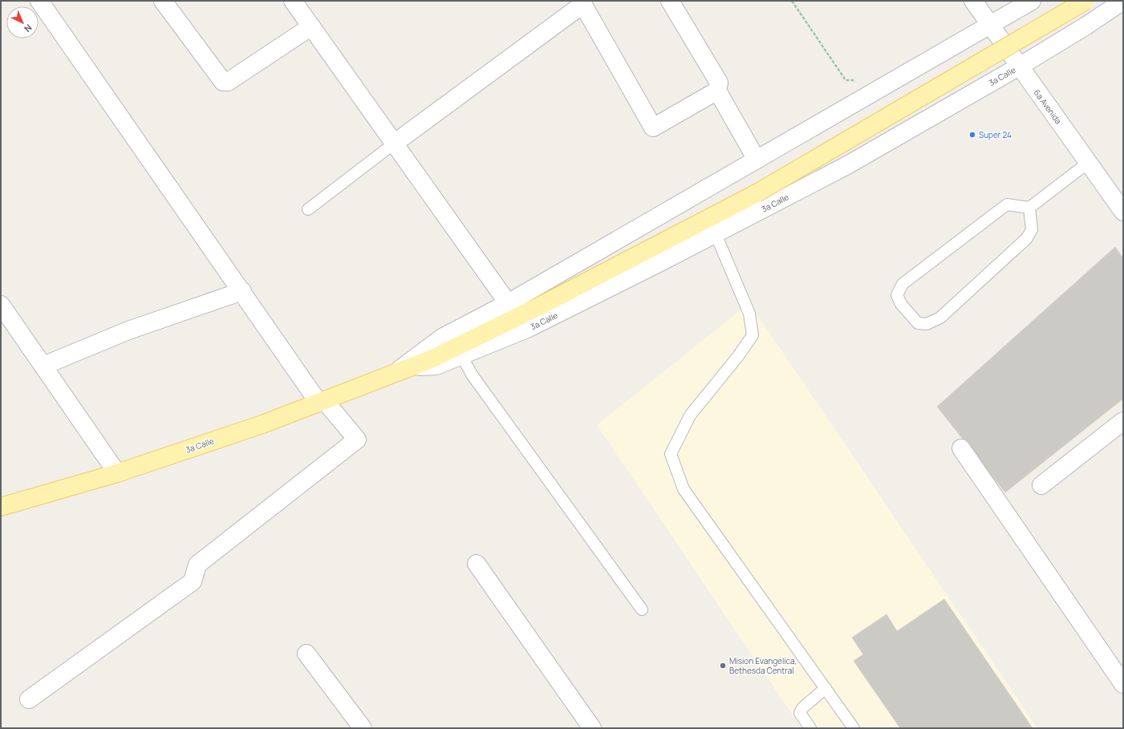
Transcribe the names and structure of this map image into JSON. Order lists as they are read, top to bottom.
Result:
{
  "streets": {
    "main road": ["3a Calle"],
    "street": ["6a Avenida"]
  },
  "crossings": [
    ["3a Calle", "6a Avenida"]
  ],
  "places": ["Super 24", "Mision Evangelica, Bethesda Central"],
  "north": "bottom right"
}
